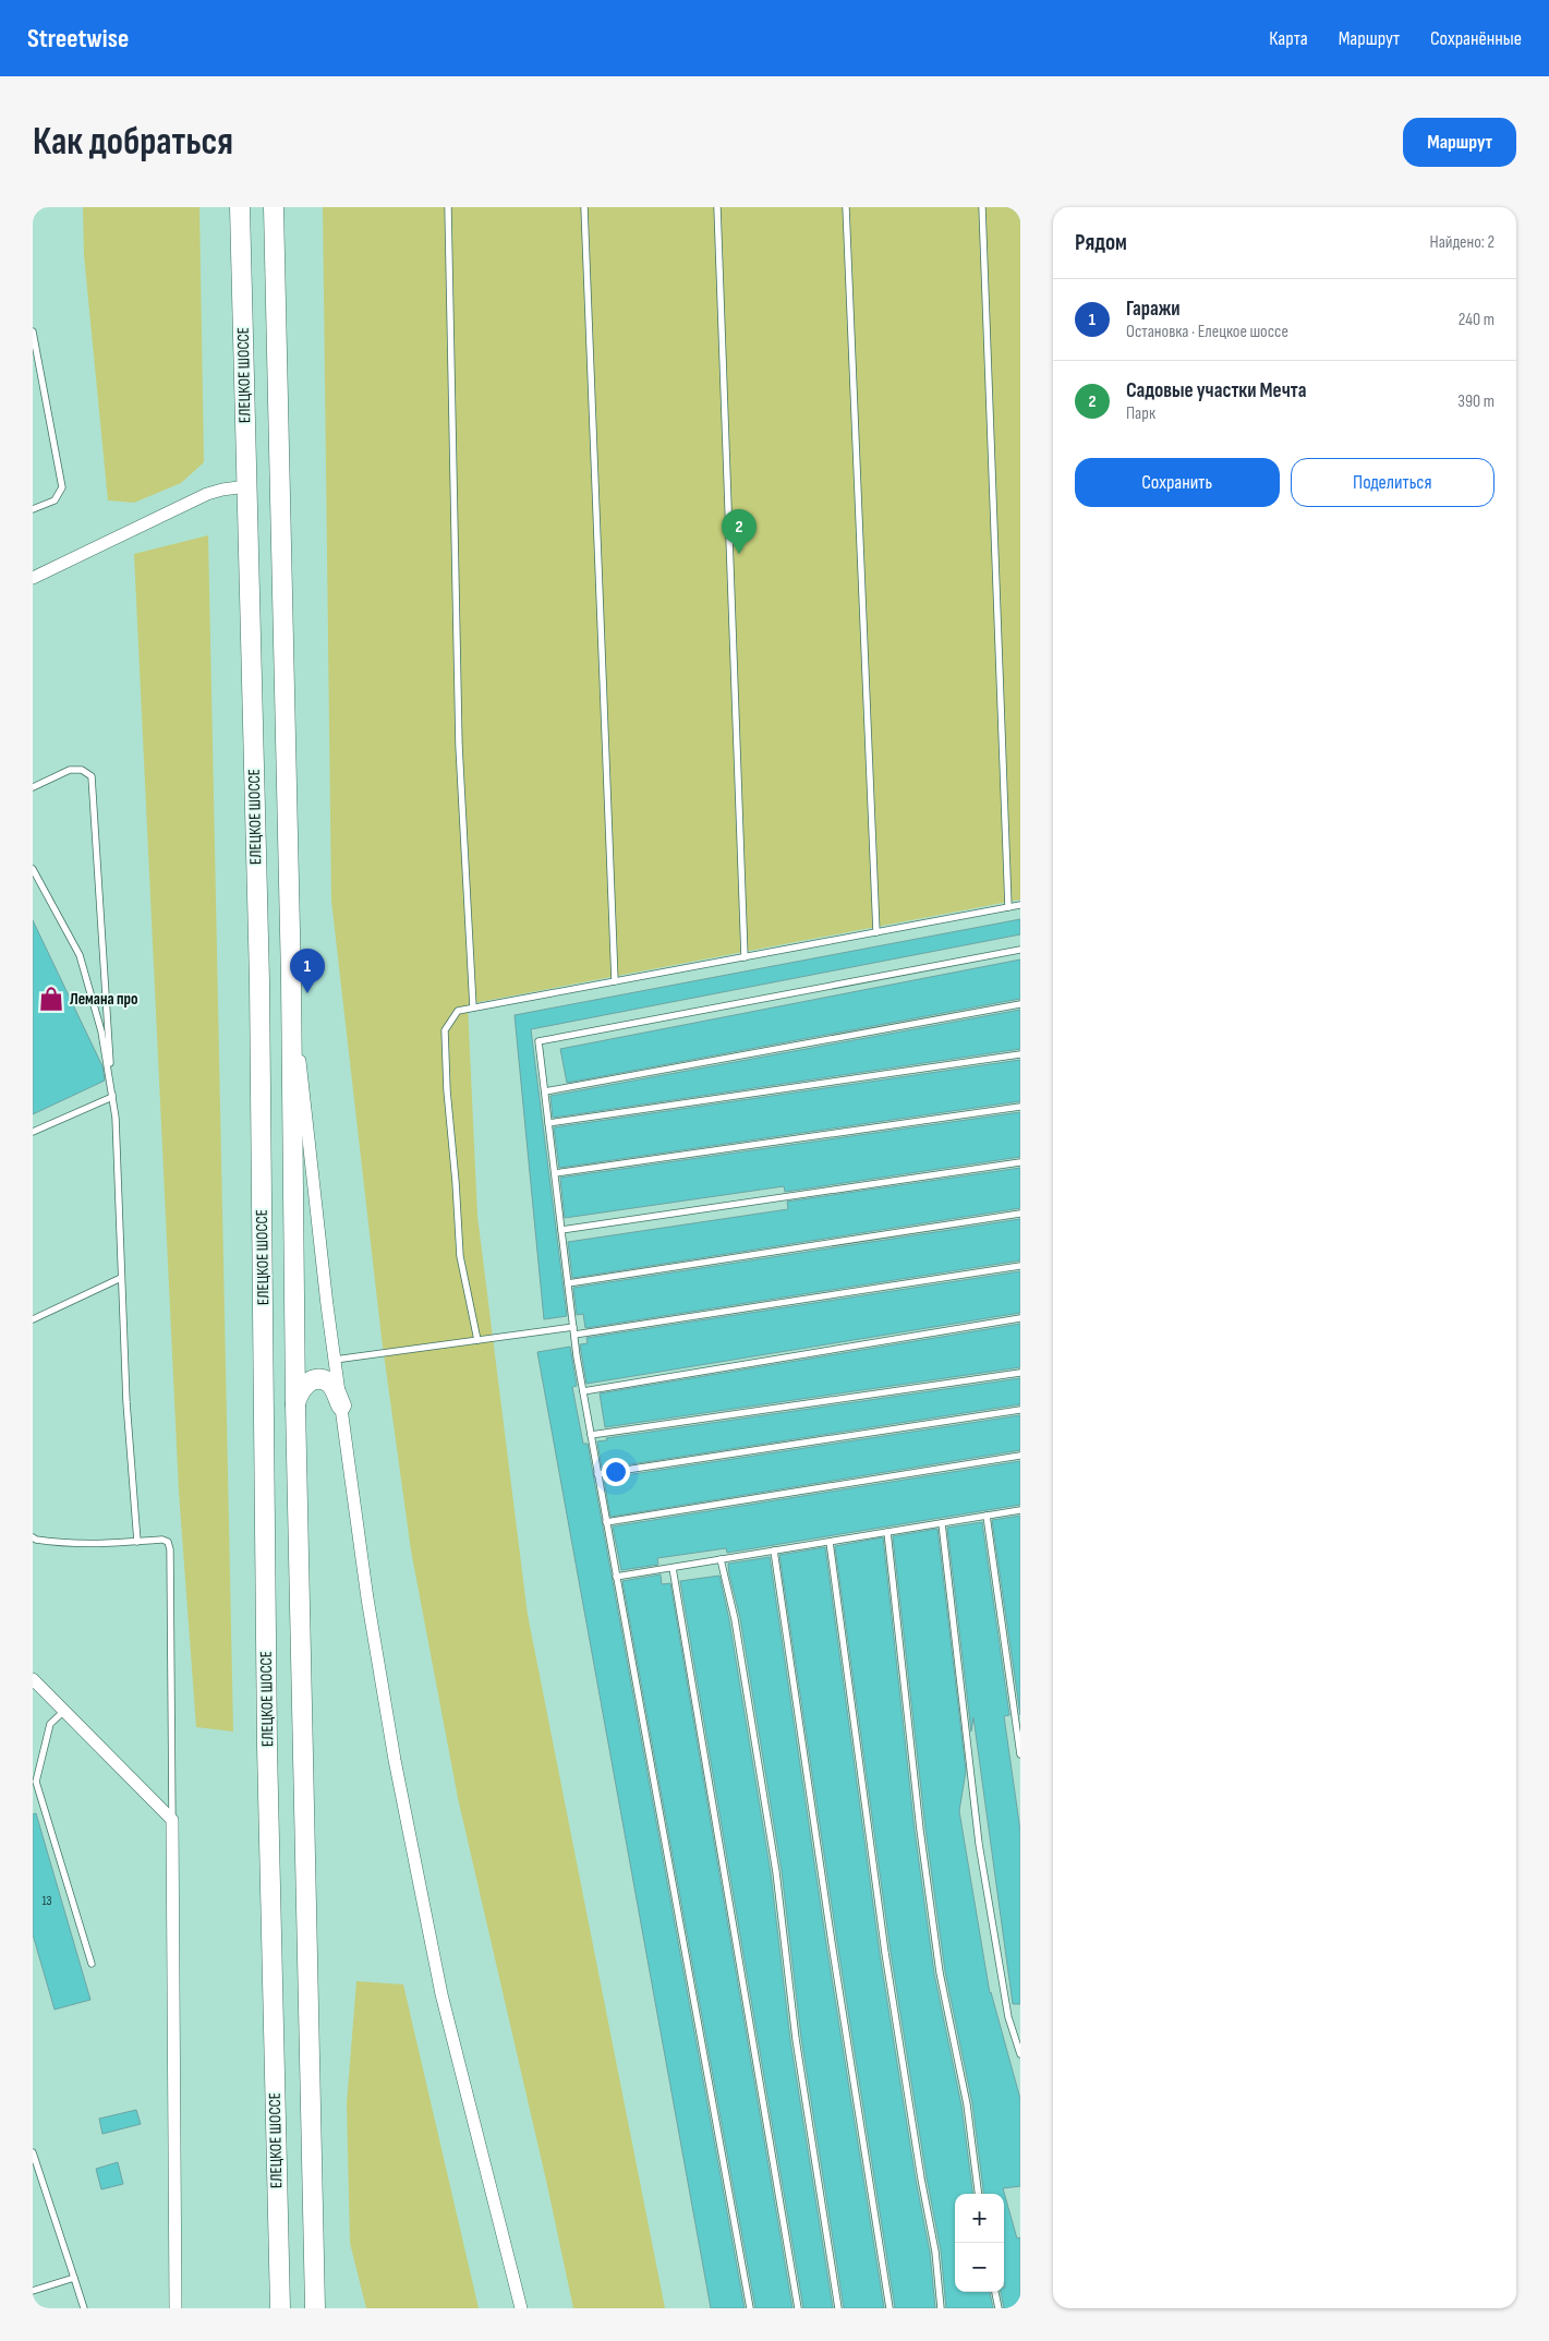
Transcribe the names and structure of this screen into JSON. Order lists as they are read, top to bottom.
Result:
{
  "streets": {
    "main road": ["ЕЛЕЦКОЕ ШОССЕ"]
  },
  "places": {
    "shop": ["Лемана про"]
  },
  "house_numbers": ["13"],
  "page": {
    "header": "Streetwise",
    "nav": ["Карта", "Маршрут", "Сохранённые"],
    "buttons": [
      "Маршрут",
      ["Сохранить", "Поделиться"]
    ],
    "title": "Как добраться",
    "heading": ["Рядом", "Найдено: 2"],
    "list": [
      {
        "mark": "1",
        "name": "Гаражи",
        "note": "Остановка · Елецкое шоссе",
        "value": "240 m"
      },
      {
        "mark": "2",
        "name": "Садовые участки Мечта",
        "note": "Парк",
        "value": "390 m"
      }
    ],
    "pins": ["2", "1"],
    "map_buttons": ["+", "−"]
  }
}
